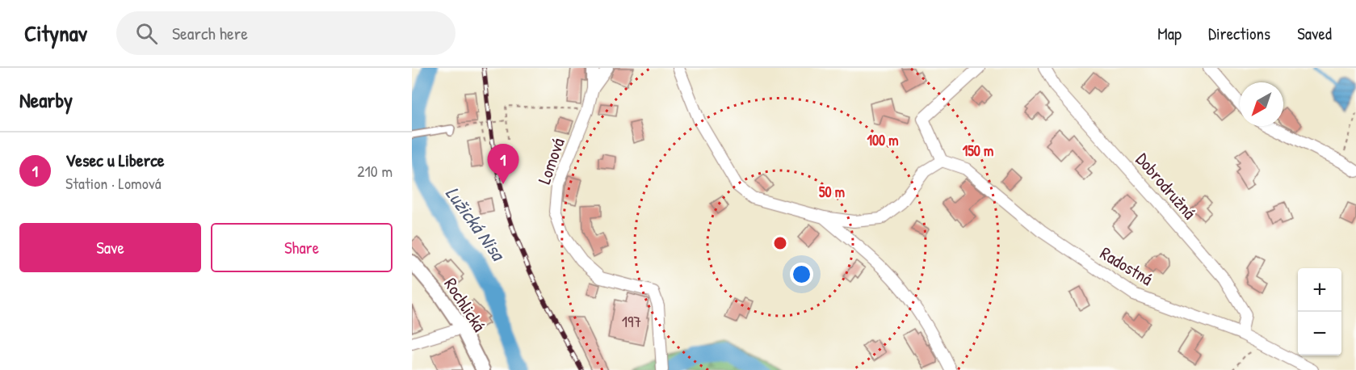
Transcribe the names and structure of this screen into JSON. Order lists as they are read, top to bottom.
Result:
{
  "streets": {
    "street": [
      "Lomová",
      "Dobrodružná",
      "Radostná",
      "Rochlická"
    ]
  },
  "crossings": [
    ["Dobrodružná", "Radostná"]
  ],
  "water": ["Lužická Nisa"],
  "house_numbers": ["197"],
  "north": "bottom left",
  "page": {
    "header": "Citynav",
    "search": "Search here",
    "nav": ["Map", "Directions", "Saved"],
    "heading": "Nearby",
    "list": [
      {
        "mark": "1",
        "name": "Vesec u Liberce",
        "note": "Station · Lomová",
        "value": "210 m"
      }
    ],
    "pins": "1",
    "buttons": ["Save", "Share"],
    "map_buttons": ["+", "−"]
  },
  "rings": ["100 m", "150 m", "50 m"]
}
